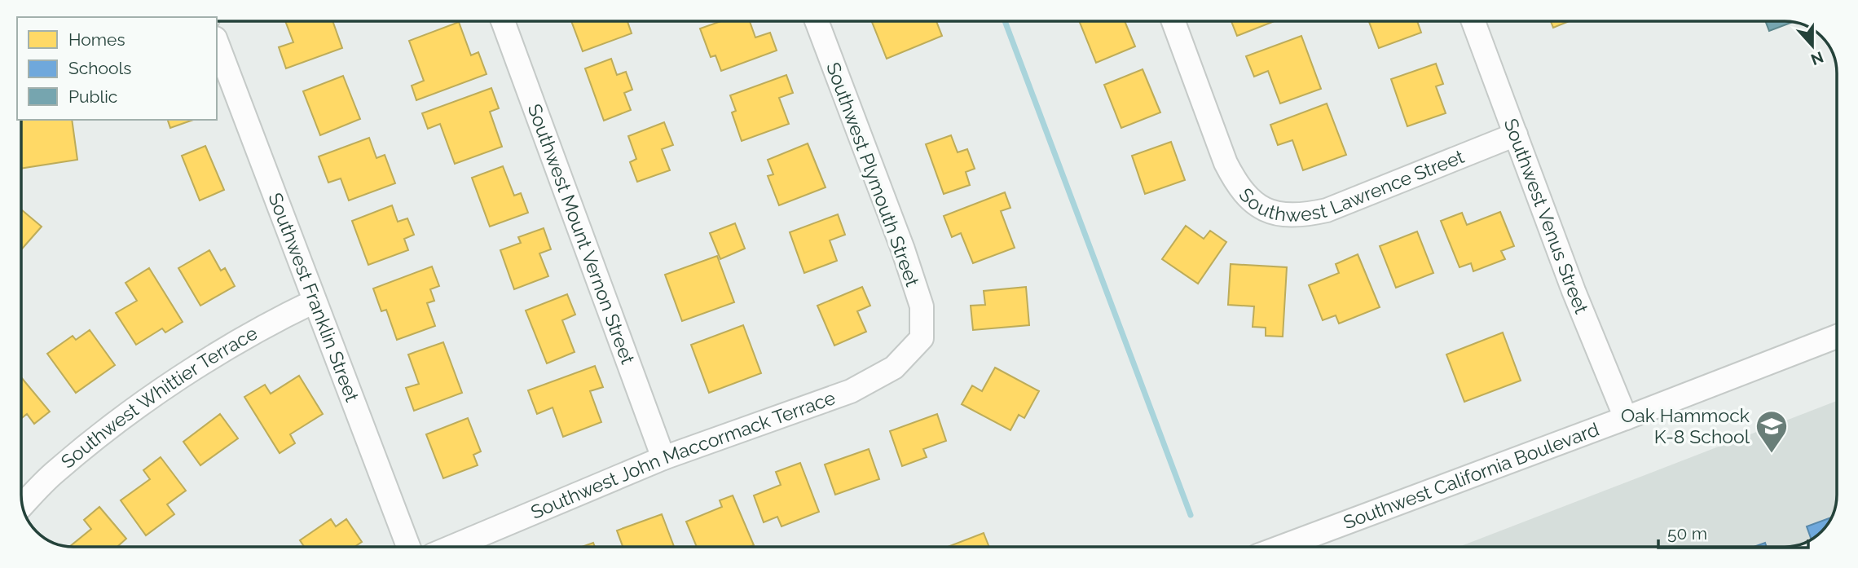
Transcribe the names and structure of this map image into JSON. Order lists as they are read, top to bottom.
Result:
{
  "streets": {
    "street": [
      "Southwest Lawrence Street",
      "Southwest Plymouth Street",
      "Southwest Venus Street",
      "Southwest Mount Vernon Street",
      "Southwest Franklin Street",
      "Southwest Whittier Terrace",
      "Southwest John Maccormack Terrace",
      "Southwest California Boulevard"
    ]
  },
  "crossings": [
    ["Southwest Lawrence Street", "Southwest Venus Street"],
    ["Southwest Plymouth Street", "Southwest John Maccormack Terrace"],
    ["Southwest Venus Street", "Southwest California Boulevard"],
    ["Southwest Mount Vernon Street", "Southwest John Maccormack Terrace"],
    ["Southwest Franklin Street", "Southwest Whittier Terrace"]
  ],
  "places": {
    "school or university": ["Oak Hammock K-8 School"]
  },
  "legend": ["Homes", "Schools", "Public"],
  "scale_bar": "50 m",
  "north": "bottom"
}
